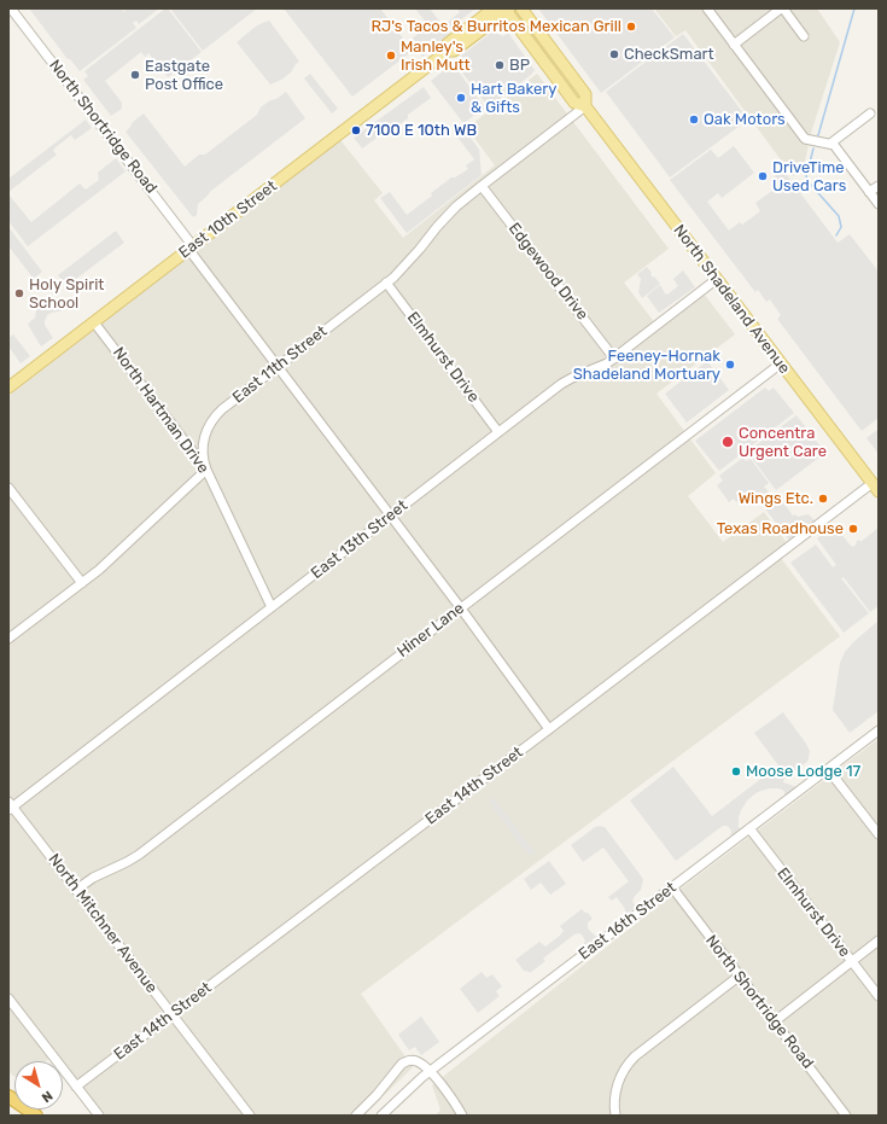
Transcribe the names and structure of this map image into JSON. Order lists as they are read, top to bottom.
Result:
{
  "streets": {
    "main road": ["East 10th Street", "North Shadeland Avenue"],
    "street": [
      "North Shortridge Road",
      "Edgewood Drive",
      "Elmhurst Drive",
      "East 11th Street",
      "North Hartman Drive",
      "East 13th Street",
      "Hiner Lane",
      "East 14th Street",
      "East 16th Street",
      "North Mitchner Avenue"
    ]
  },
  "crossings": [
    ["North Shortridge Road", "East 10th Street"],
    ["North Shortridge Road", "East 11th Street"],
    ["North Shortridge Road", "East 13th Street"],
    ["North Shortridge Road", "Hiner Lane"],
    ["North Shortridge Road", "East 14th Street"],
    ["North Shortridge Road", "East 16th Street"],
    ["East 10th Street", "North Shadeland Avenue"],
    ["East 10th Street", "North Hartman Drive"],
    ["Edgewood Drive", "East 11th Street"],
    ["Edgewood Drive", "East 13th Street"],
    ["North Shadeland Avenue", "East 11th Street"],
    ["North Shadeland Avenue", "East 13th Street"],
    ["North Shadeland Avenue", "Hiner Lane"],
    ["North Shadeland Avenue", "East 14th Street"],
    ["Elmhurst Drive", "East 11th Street"],
    ["Elmhurst Drive", "East 13th Street"],
    ["Elmhurst Drive", "East 16th Street"],
    ["East 11th Street", "North Hartman Drive"],
    ["North Hartman Drive", "East 13th Street"],
    ["East 13th Street", "North Mitchner Avenue"],
    ["Hiner Lane", "North Mitchner Avenue"],
    ["East 14th Street", "North Mitchner Avenue"]
  ],
  "places": [
    "RJ's Tacos & Burritos Mexican Grill",
    "CheckSmart",
    "Manley's Irish Mutt",
    "BP",
    "Eastgate Post Office",
    "Hart Bakery & Gifts",
    "Oak Motors",
    "7100 E 10th WB",
    "DriveTime Used Cars",
    "Holy Spirit School",
    "Feeney-Hornak Shadeland Mortuary",
    "Concentra Urgent Care",
    "Wings Etc.",
    "Texas Roadhouse",
    "Moose Lodge 17"
  ],
  "north": "bottom right"
}
